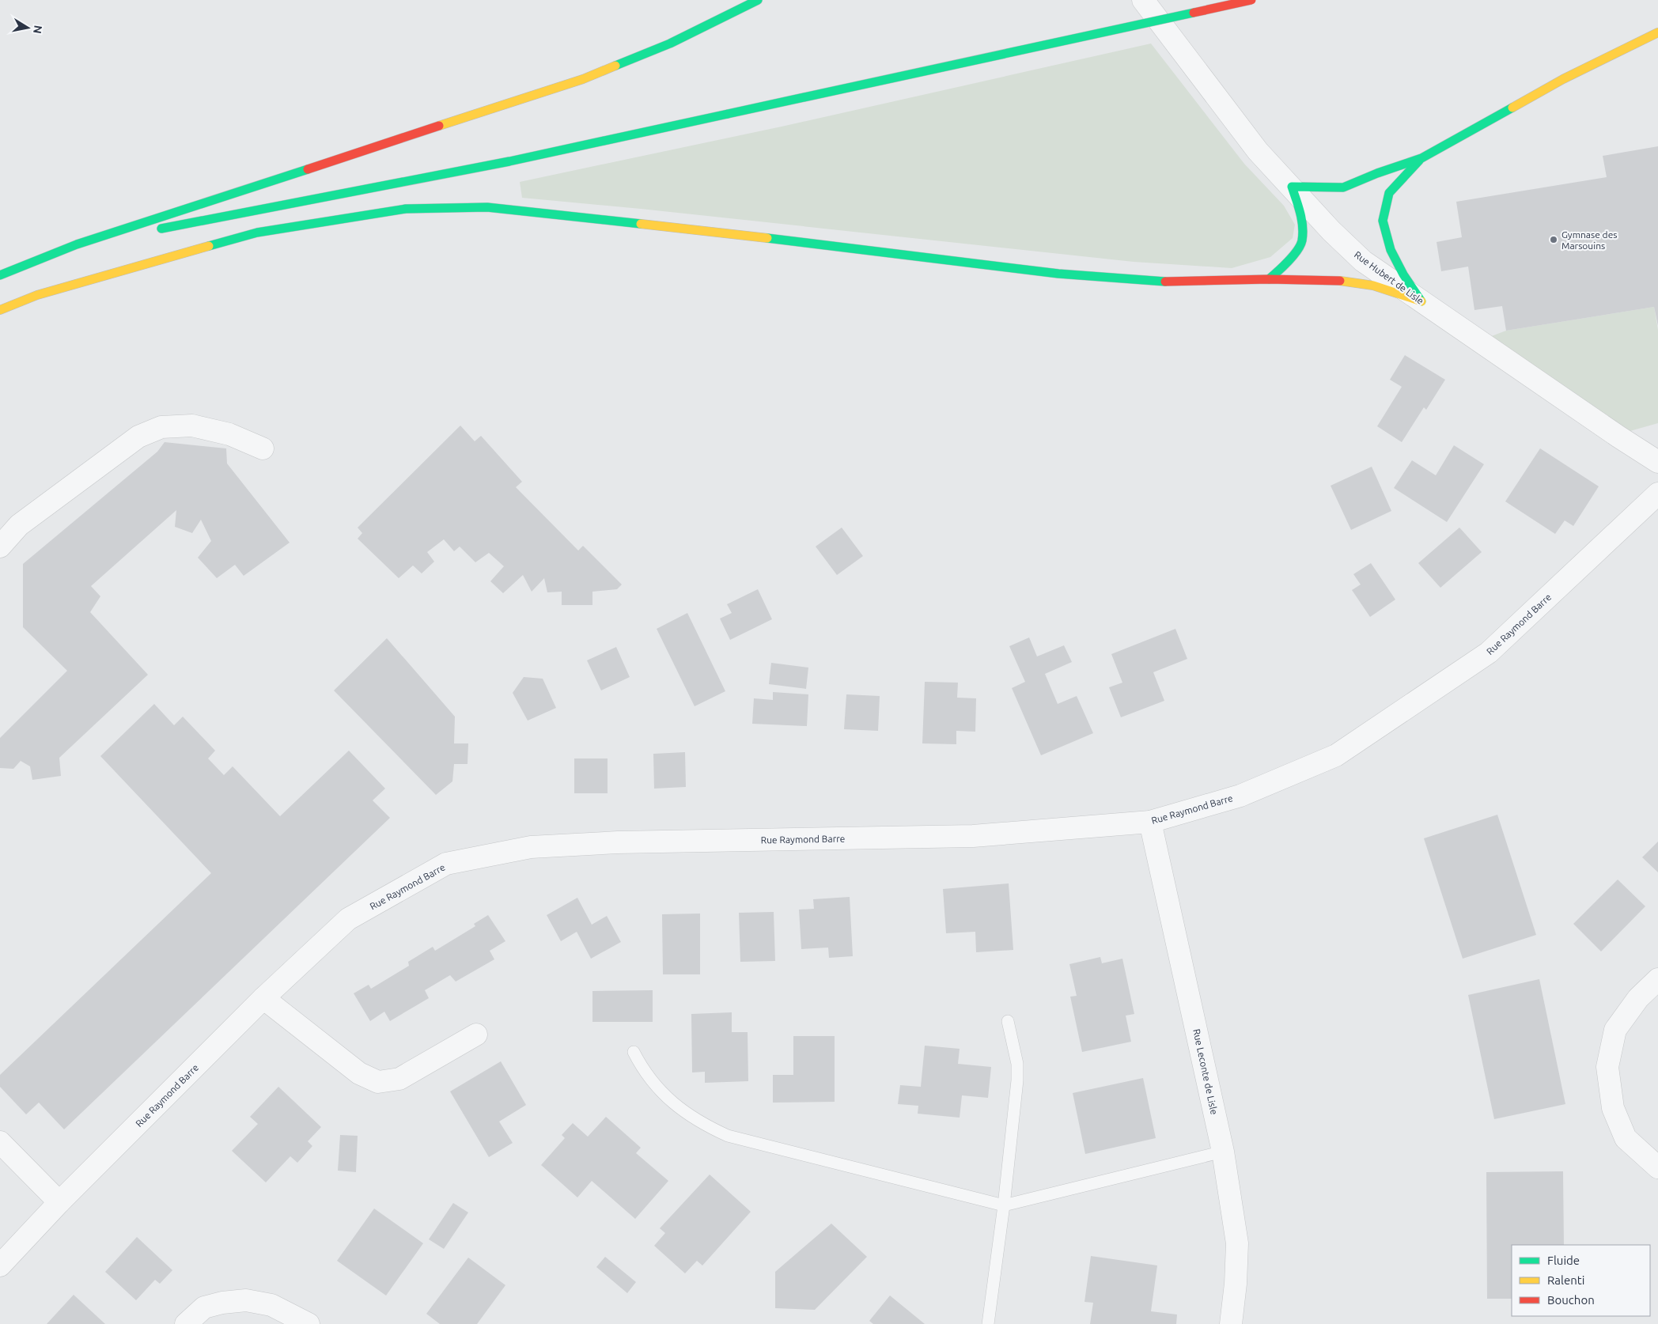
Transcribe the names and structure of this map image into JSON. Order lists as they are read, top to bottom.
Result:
{
  "streets": {
    "street": ["Rue Hubert de Lisle", "Rue Raymond Barre", "Rue Leconte de Lisle"]
  },
  "crossings": [
    ["Rue Raymond Barre", "Rue Leconte de Lisle"]
  ],
  "places": ["Gymnase des Marsouins"],
  "legend": ["Fluide", "Ralenti", "Bouchon"],
  "north": "right"
}
